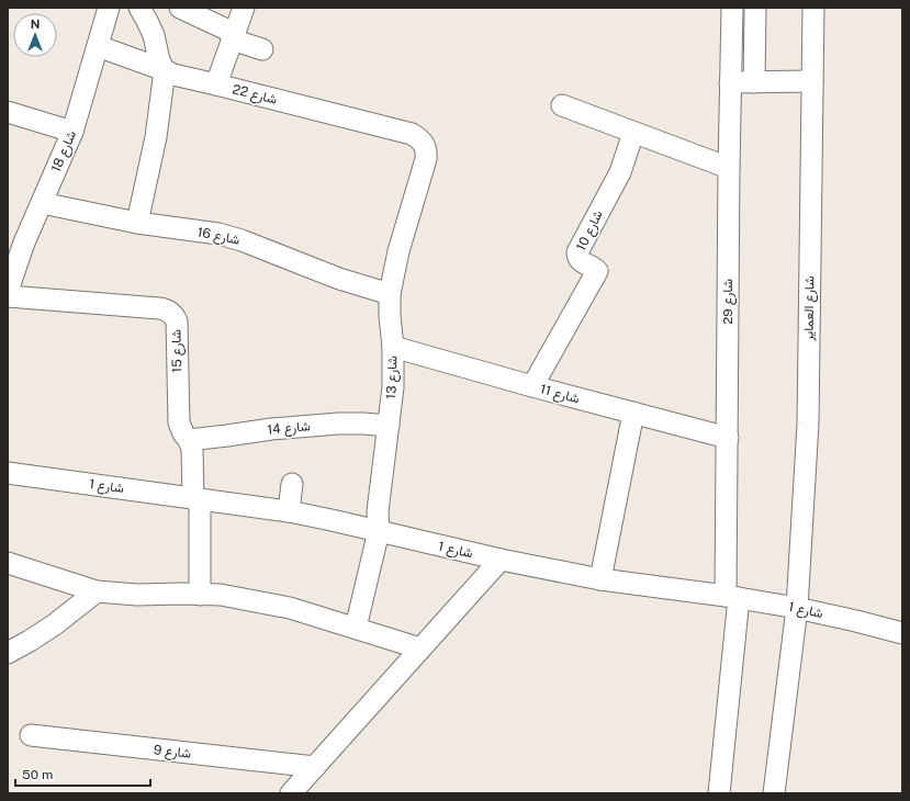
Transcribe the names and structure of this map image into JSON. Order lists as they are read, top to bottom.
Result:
{
  "streets": {
    "street": [
      "شارع 22",
      "شارع 18",
      "شارع 10",
      "شارع 16",
      "شارع 29",
      "شارع العماير",
      "شارع 15",
      "شارع 13",
      "شارع 11",
      "شارع 14",
      "شارع 1",
      "شارع 9"
    ]
  },
  "crossings": [
    ["شارع 22", "شارع 18"],
    ["شارع 22", "شارع 13"],
    ["شارع 18", "شارع 16"],
    ["شارع 10", "شارع 11"],
    ["شارع 16", "شارع 13"],
    ["شارع 29", "شارع 11"],
    ["شارع 29", "شارع 1"],
    ["شارع العماير", "شارع 1"],
    ["شارع 15", "شارع 14"],
    ["شارع 15", "شارع 1"],
    ["شارع 13", "شارع 11"],
    ["شارع 13", "شارع 14"],
    ["شارع 13", "شارع 1"]
  ],
  "scale_bar": "50 m",
  "north": "top"
}
